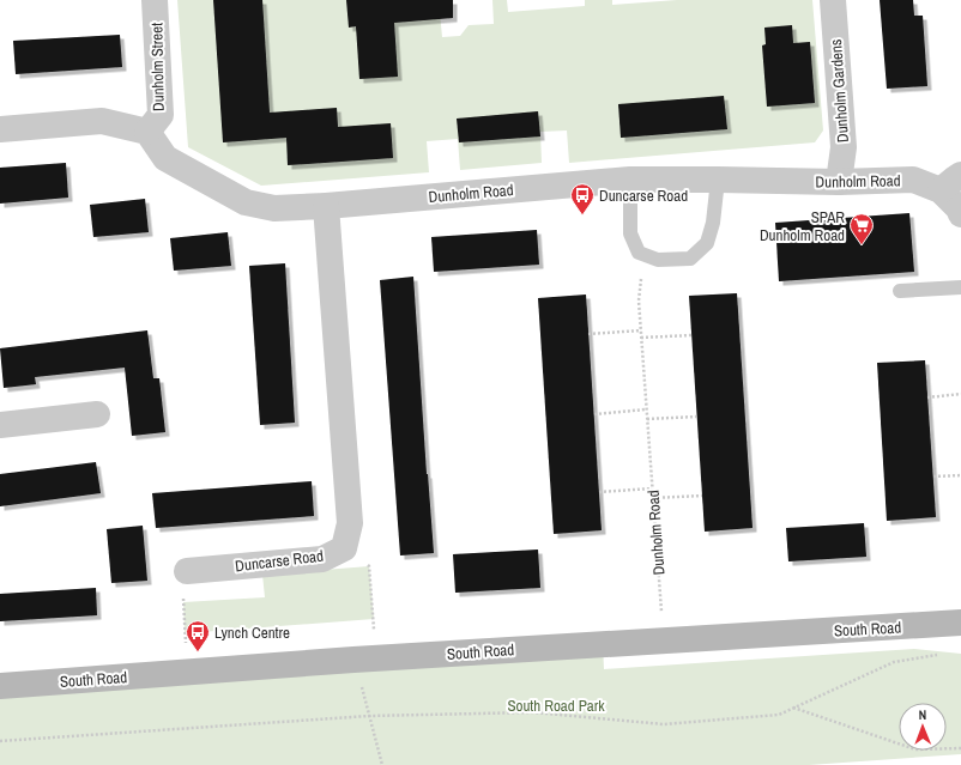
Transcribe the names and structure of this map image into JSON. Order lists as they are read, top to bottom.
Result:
{
  "streets": {
    "street": [
      "Dunholm Street",
      "Dunholm Gardens",
      "Dunholm Road",
      "Duncarse Road",
      "South Road"
    ]
  },
  "crossings": [
    ["Dunholm Street", "Dunholm Road"],
    ["Dunholm Gardens", "Dunholm Road"],
    ["Dunholm Road", "Duncarse Road"],
    ["Dunholm Road", "South Road"]
  ],
  "parks": ["South Road Park"],
  "places": {
    "bus stop": ["Duncarse Road", "Lynch Centre"],
    "supermarket": ["SPAR Dunholm Road"]
  },
  "north": "top"
}
